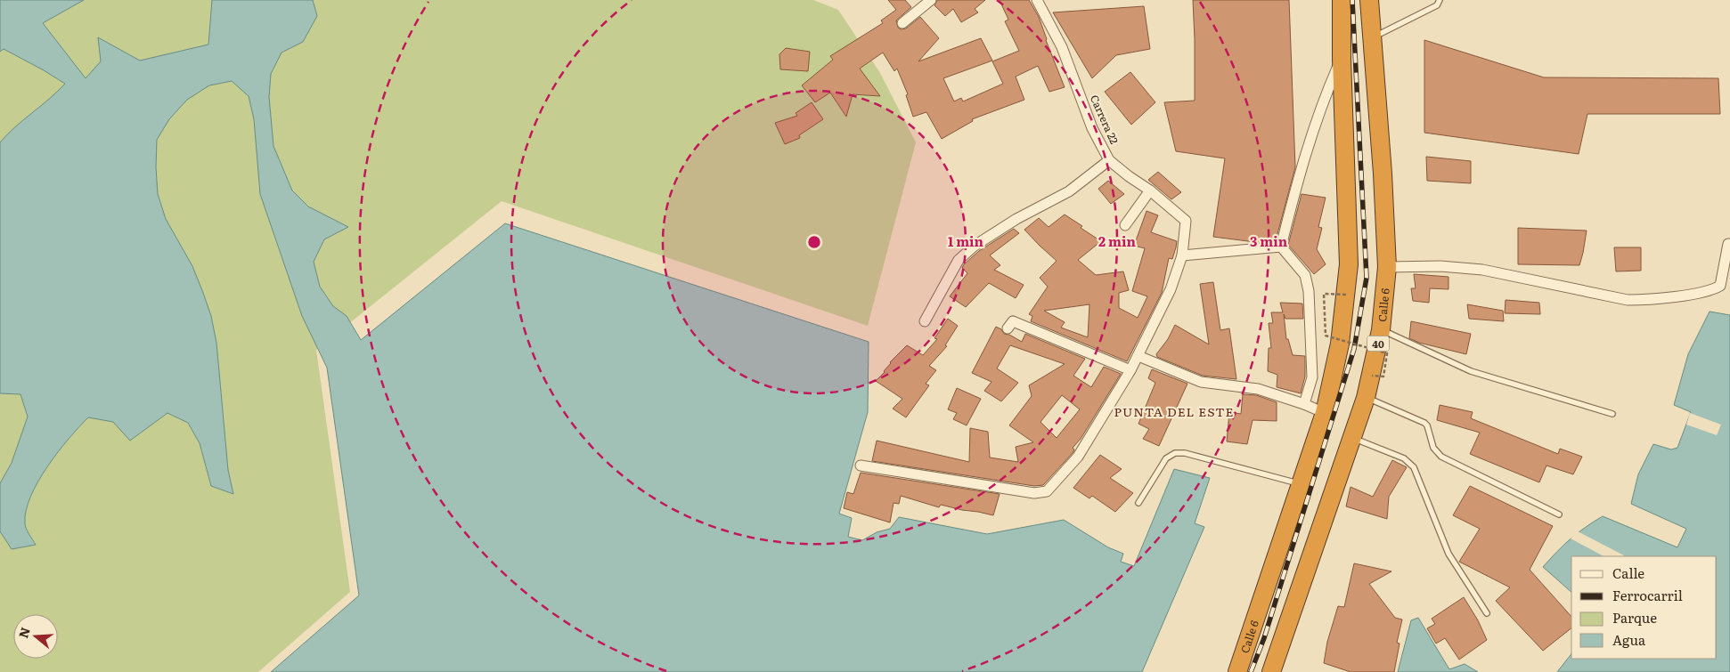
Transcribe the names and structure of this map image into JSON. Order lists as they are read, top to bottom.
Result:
{
  "streets": {
    "highway": ["Calle 6", "40"],
    "street": ["Carrera 22"]
  },
  "districts": ["PUNTA DEL ESTE"],
  "legend": [
    "Calle",
    "Ferrocarril",
    "Parque",
    "Agua"
  ],
  "north": "left",
  "rings": ["1 min", "2 min", "3 min"]
}
